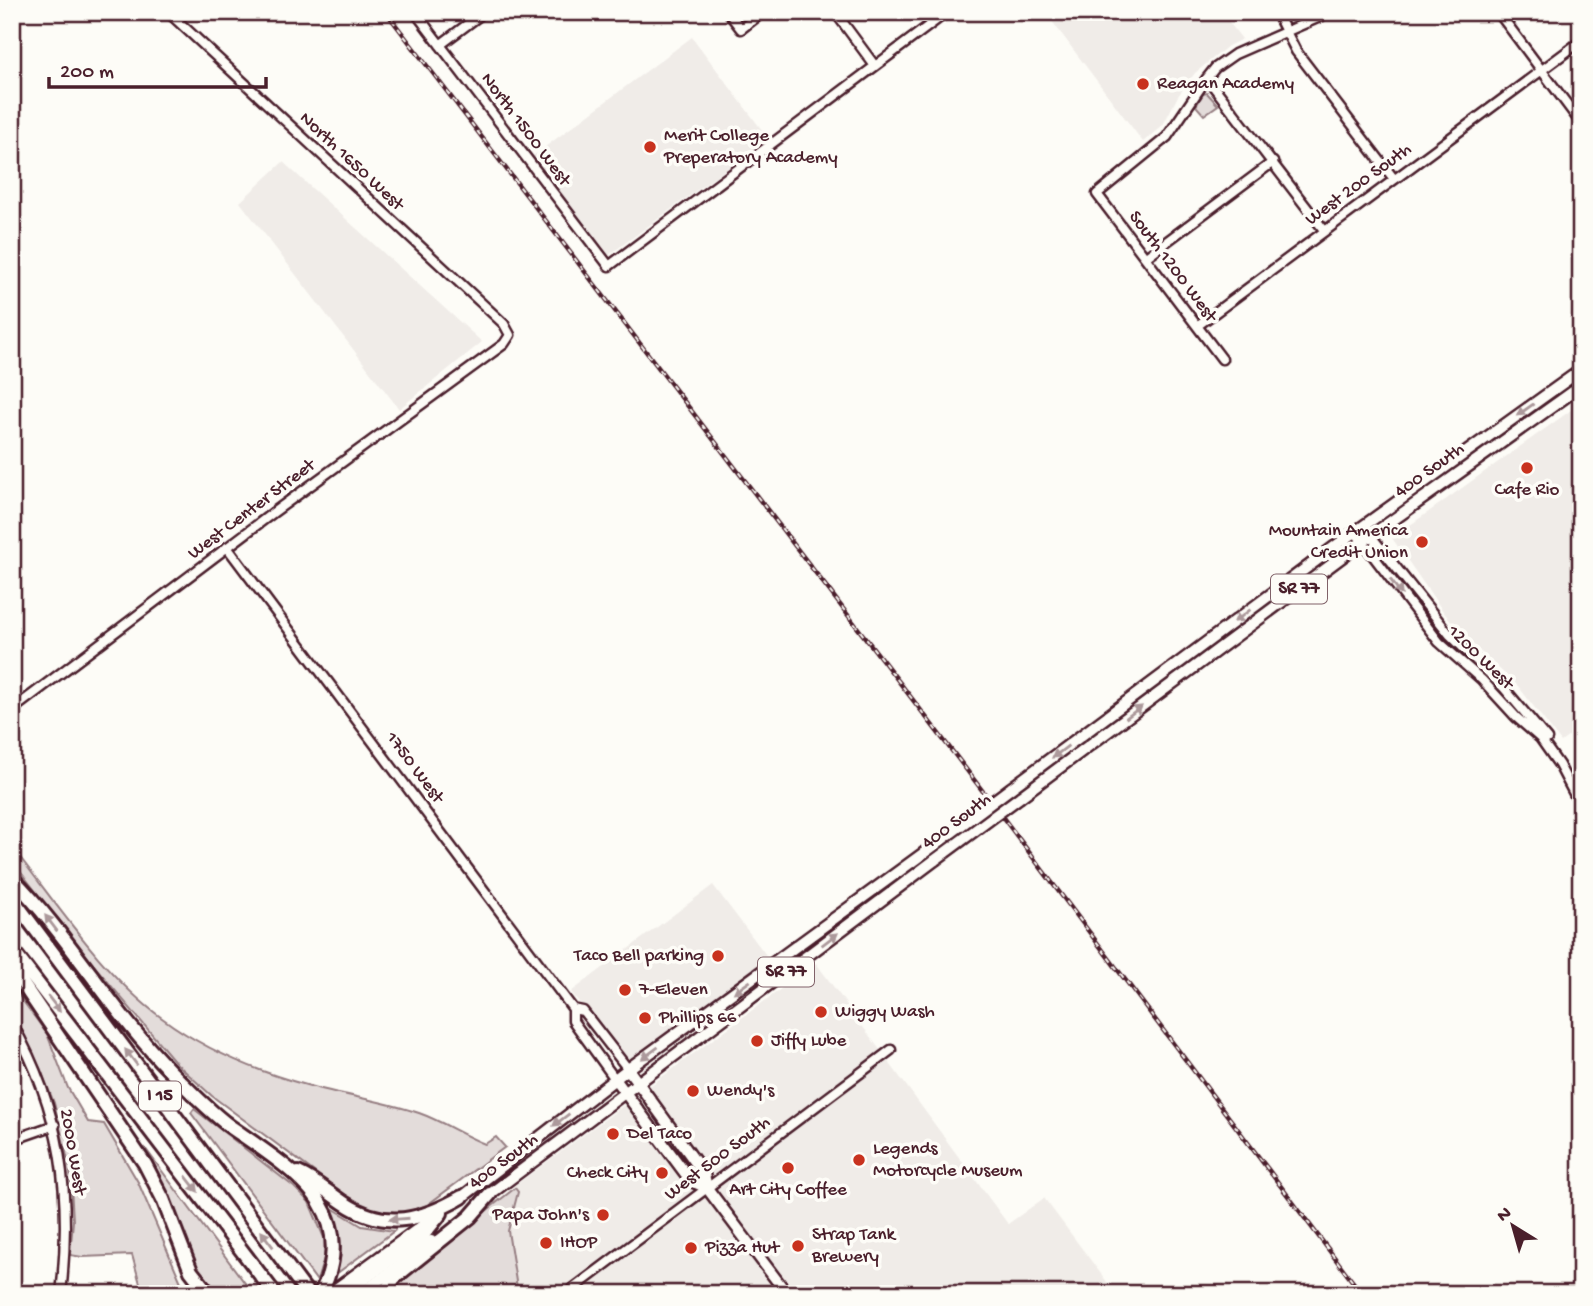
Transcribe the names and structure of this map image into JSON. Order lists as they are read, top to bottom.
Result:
{
  "streets": {
    "highway": ["I 15"],
    "main road": ["400 South", "SR 77", "1750 West"],
    "street": [
      "North 1500 West",
      "North 1650 West",
      "West 200 South",
      "South 1200 West",
      "West Center Street",
      "1200 West",
      "2000 West",
      "West 500 South"
    ]
  },
  "crossings": [
    ["North 1650 West", "West Center Street"],
    ["West 200 South", "South 1200 West"],
    ["400 South", "1200 West"],
    ["400 South", "1750 West"],
    ["West Center Street", "1750 West"],
    ["1750 West", "West 500 South"]
  ],
  "places": [
    "Reagan Academy",
    "Merit College Preperatory Academy",
    "Cafe Rio",
    "Mountain America Credit Union",
    "Taco Bell parking",
    "7-Eleven",
    "Wiggy Wash",
    "Phillips 66",
    "Jiffy Lube",
    "Wendy's",
    "Del Taco",
    "Legends Motorcycle Museum",
    "Art City Coffee",
    "Check City",
    "Papa John's",
    "IHOP",
    "Strap Tank Brewery",
    "Pizza Hut"
  ],
  "scale_bar": "200 m",
  "north": "top left"
}
